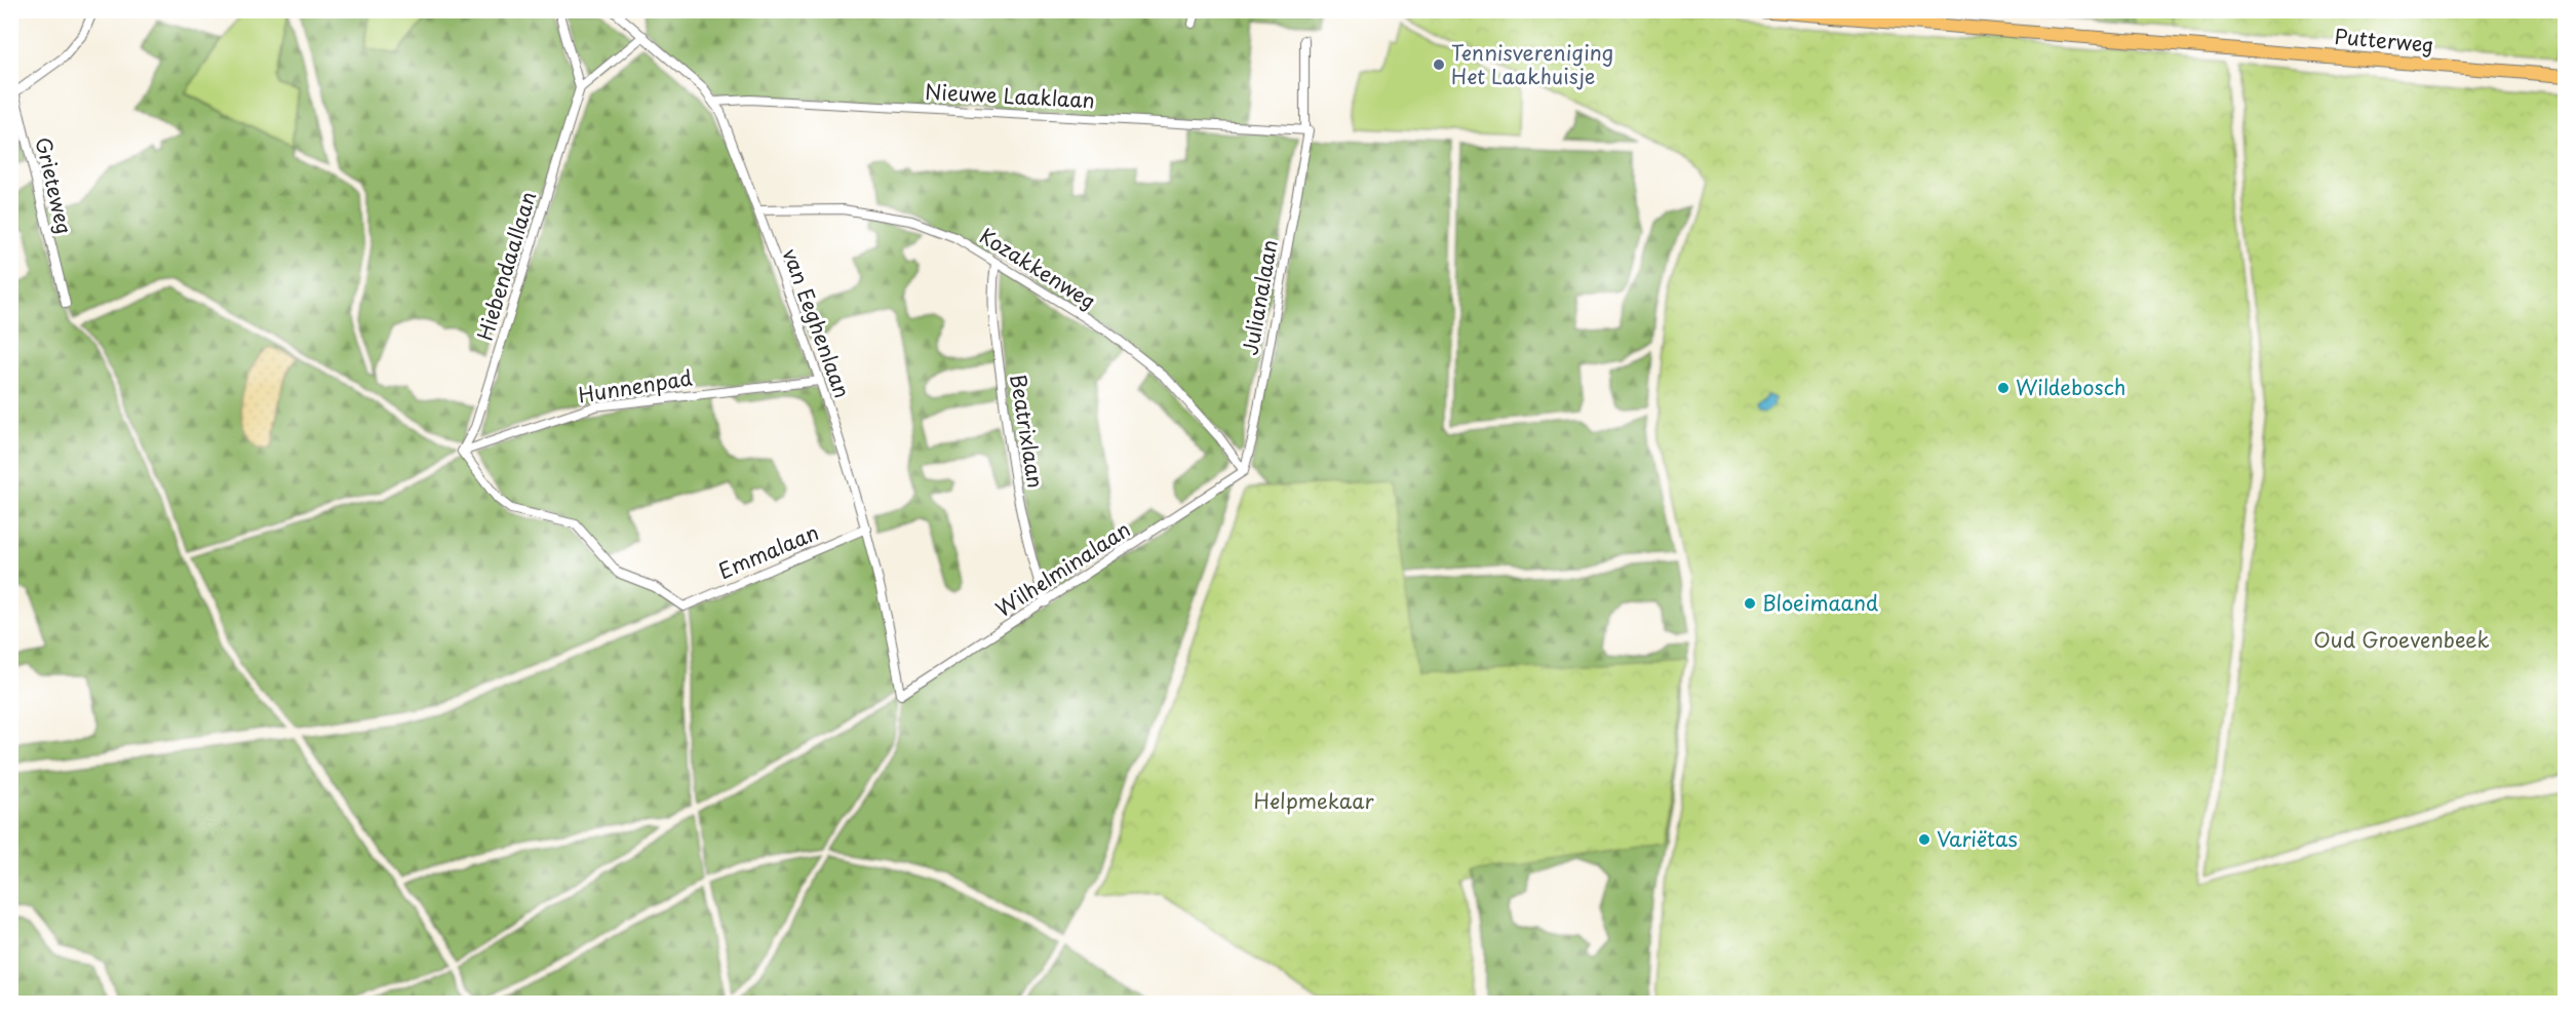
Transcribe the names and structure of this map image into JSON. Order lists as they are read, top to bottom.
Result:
{
  "streets": {
    "main road": ["Putterweg"],
    "street": [
      "Nieuwe Laaklaan",
      "Grieteweg",
      "Hiebendaallaan",
      "Kozakkenweg",
      "Julianalaan",
      "van Eeghenlaan",
      "Hunnenpad",
      "Beatrixlaan",
      "Emmalaan",
      "Wilhelminalaan"
    ]
  },
  "crossings": [
    ["Nieuwe Laaklaan", "Julianalaan"],
    ["Nieuwe Laaklaan", "van Eeghenlaan"],
    ["Hiebendaallaan", "Hunnenpad"],
    ["Hiebendaallaan", "Emmalaan"],
    ["Kozakkenweg", "Julianalaan"],
    ["Kozakkenweg", "van Eeghenlaan"],
    ["Kozakkenweg", "Beatrixlaan"],
    ["Kozakkenweg", "Wilhelminalaan"],
    ["Julianalaan", "Wilhelminalaan"],
    ["van Eeghenlaan", "Hunnenpad"],
    ["van Eeghenlaan", "Emmalaan"],
    ["van Eeghenlaan", "Wilhelminalaan"],
    ["Hunnenpad", "Emmalaan"],
    ["Beatrixlaan", "Wilhelminalaan"]
  ],
  "parks": ["Oud Groevenbeek", "Helpmekaar"],
  "places": [
    "Tennisvereniging Het Laakhuisje",
    "Wildebosch",
    "Bloeimaand",
    "Variëtas"
  ]
}
